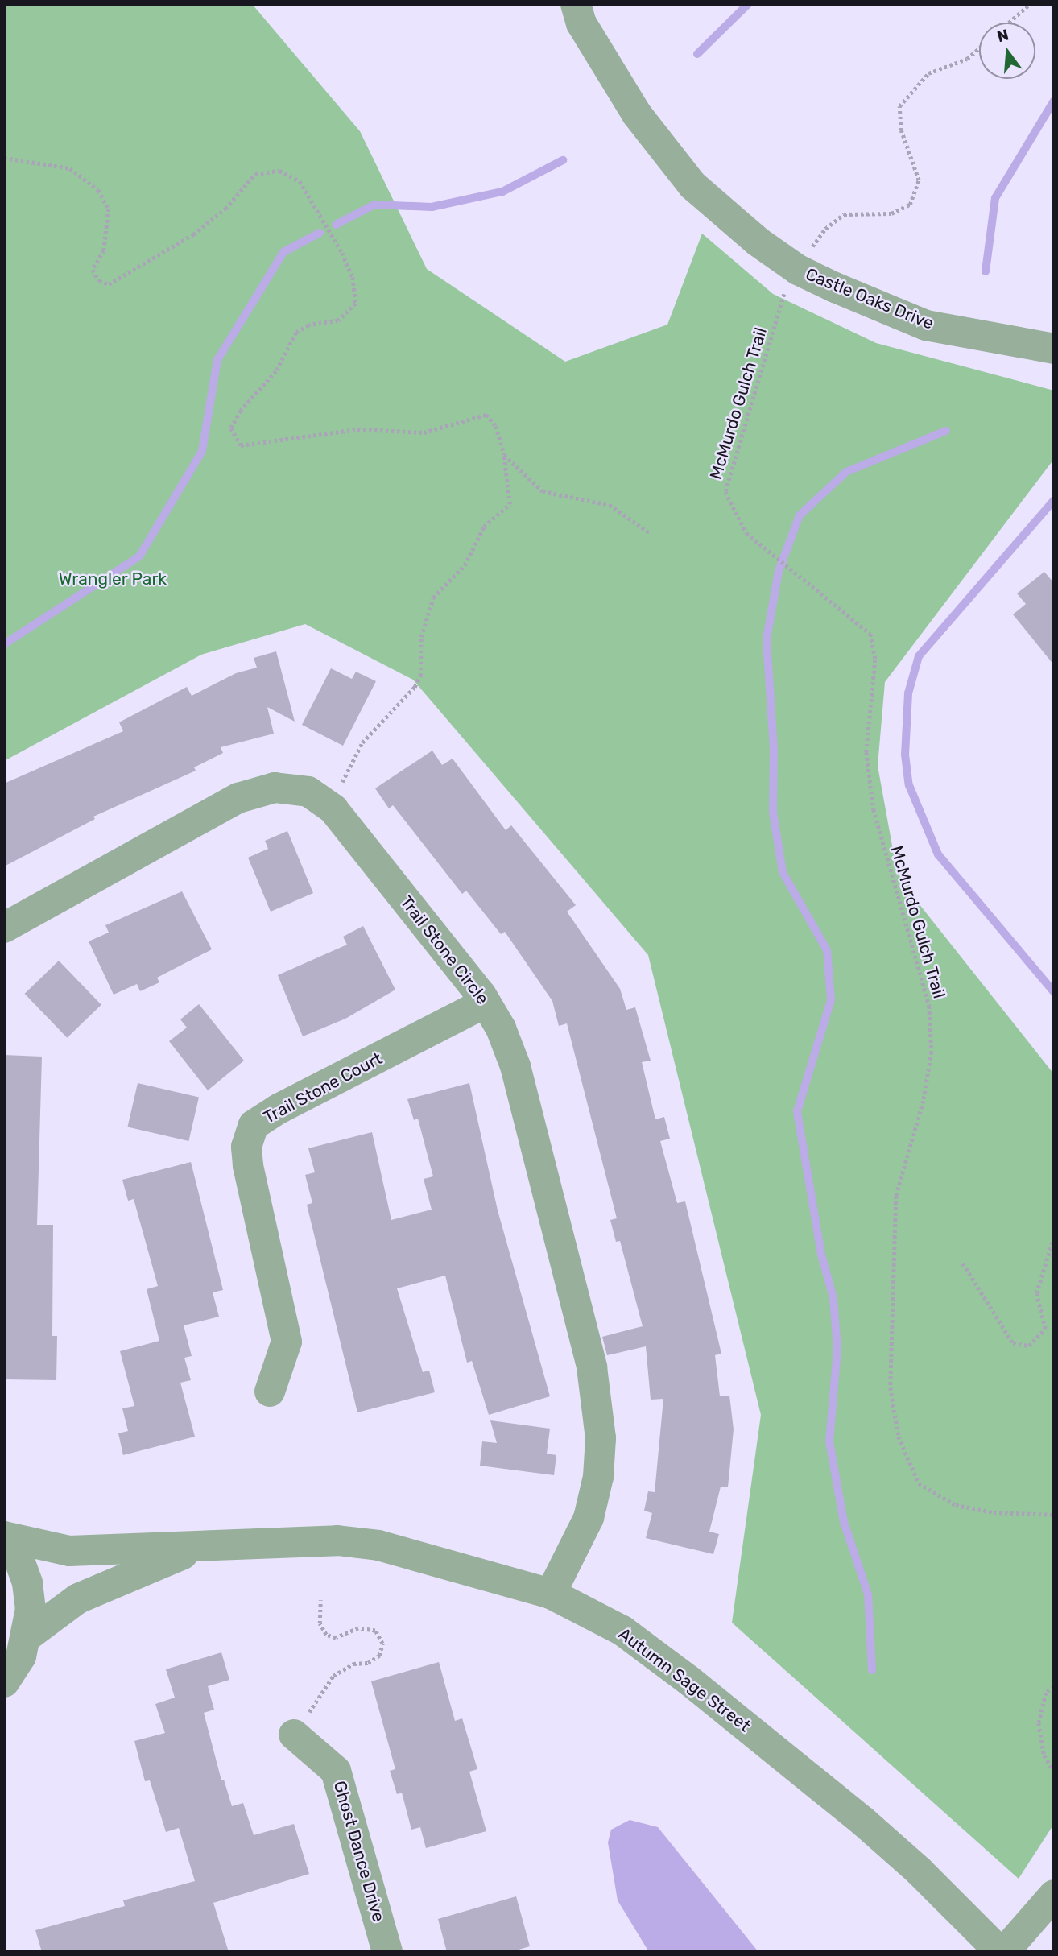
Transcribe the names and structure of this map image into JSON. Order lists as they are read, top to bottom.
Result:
{
  "streets": {
    "street": [
      "Castle Oaks Drive",
      "Trail Stone Circle",
      "Trail Stone Court",
      "Autumn Sage Street",
      "Ghost Dance Drive"
    ],
    "path": ["McMurdo Gulch Trail"]
  },
  "crossings": [
    ["Trail Stone Circle", "Trail Stone Court"],
    ["Trail Stone Circle", "Autumn Sage Street"]
  ],
  "parks": ["Wrangler Park"],
  "north": "top"
}
